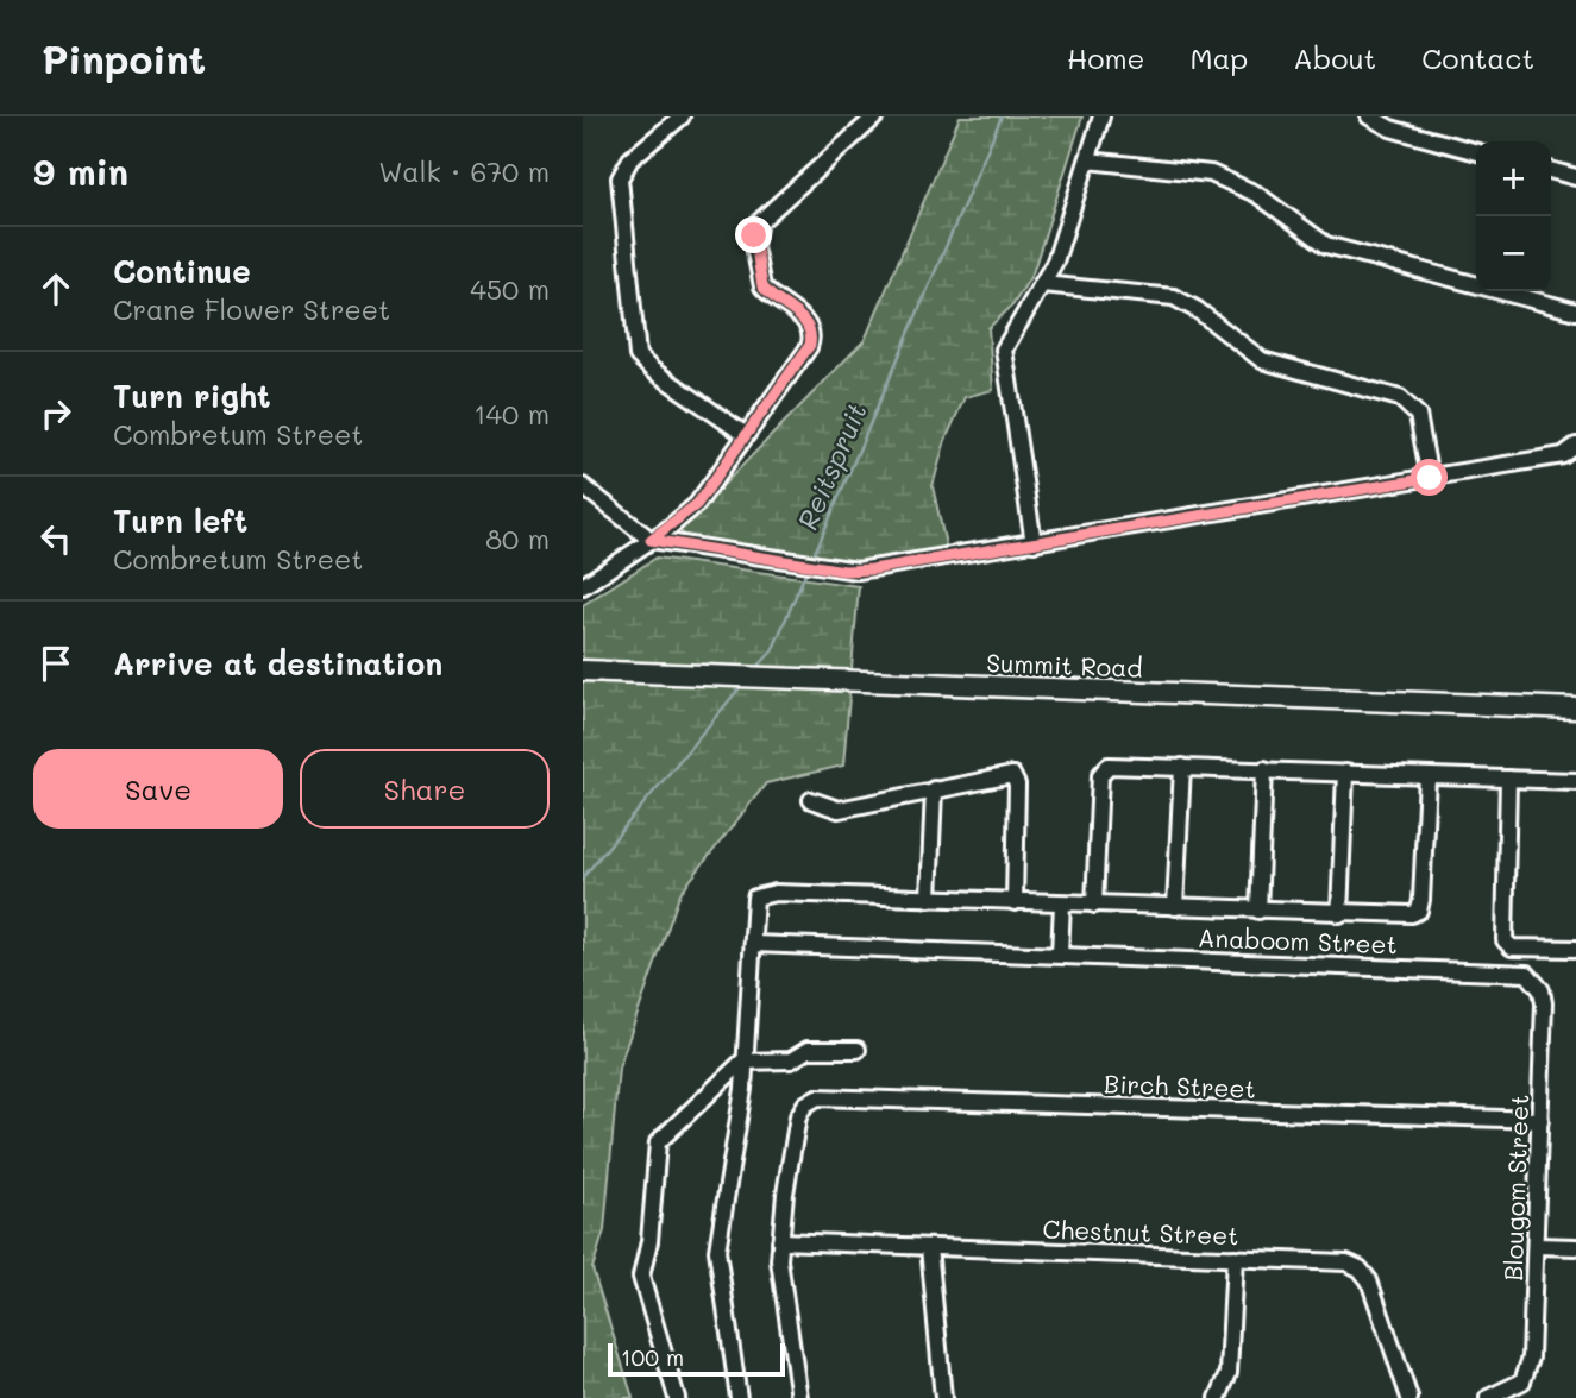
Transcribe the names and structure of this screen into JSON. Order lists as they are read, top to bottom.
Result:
{
  "streets": {
    "main road": ["Summit Road"],
    "street": [
      "Anaboom Street",
      "Birch Street",
      "Blougom Street",
      "Chestnut Street"
    ]
  },
  "crossings": [
    ["Anaboom Street", "Blougom Street"],
    ["Birch Street", "Blougom Street"],
    ["Birch Street", "Chestnut Street"]
  ],
  "water": ["Reitspruit"],
  "scale_bar": "100 m",
  "page": {
    "header": "Pinpoint",
    "nav": [
      "Home",
      "Map",
      "About",
      "Contact"
    ],
    "heading": ["9 min", "Walk · 670 m"],
    "map_buttons": ["+", "−"],
    "list": [
      ["Continue", "Crane Flower Street", "450 m"],
      ["Turn right", "Combretum Street", "140 m"],
      ["Turn left", "Combretum Street", "80 m"],
      "Arrive at destination"
    ],
    "buttons": ["Save", "Share"],
    "scale": "100 m"
  }
}
